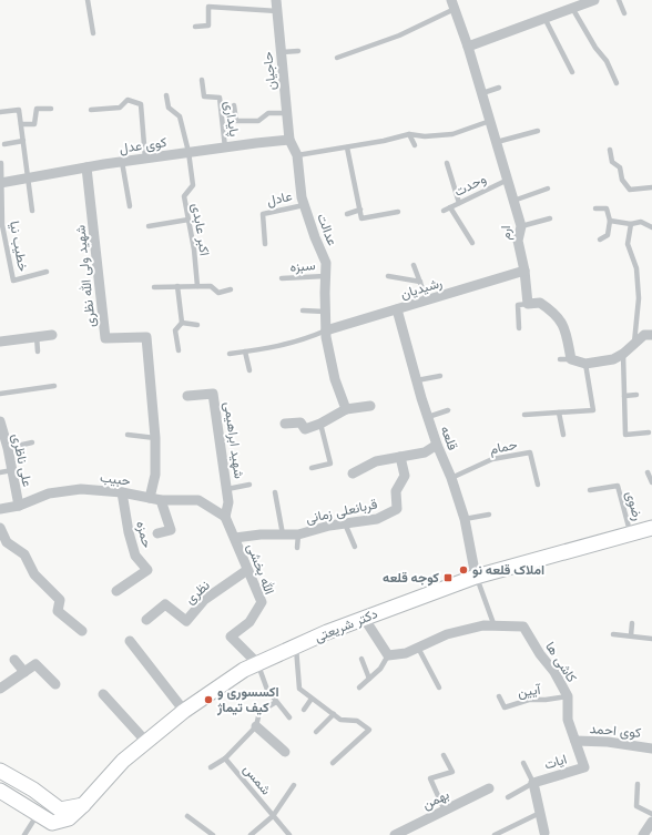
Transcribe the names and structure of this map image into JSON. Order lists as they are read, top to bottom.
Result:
{
  "streets": {
    "main road": ["دکتر شریعتی"],
    "street": [
      "حاجیان",
      "کوی عدل",
      "عدالت",
      "ارم",
      "شهید ولی الله نظری",
      "رشیدیان",
      "قلعه",
      "شهید ابراهیمی",
      "علی ناظری",
      "حبیب",
      "قربانعلی زمانی",
      "حمزه",
      "الله بخشی",
      "نظری",
      "کاشی ها",
      "کوی احمد",
      "ایات",
      "بهمن"
    ],
    "lane": [
      "پایداری",
      "وحدت",
      "عادل",
      "اکبر عابدی",
      "خطیب نیا",
      "سبزه",
      "حمام",
      "رضوی",
      "آیین",
      "شمس"
    ]
  },
  "crossings": [
    ["حاجیان", "کوی عدل"],
    ["حاجیان", "عدالت"],
    ["پایداری", "کوی عدل"],
    ["کوی عدل", "اکبر عابدی"],
    ["کوی عدل", "عدالت"],
    ["کوی عدل", "خطیب نیا"],
    ["کوی عدل", "شهید ولی الله نظری"],
    ["وحدت", "ارم"],
    ["عادل", "عدالت"],
    ["عدالت", "سبزه"],
    ["عدالت", "رشیدیان"],
    ["ارم", "رشیدیان"],
    ["شهید ولی الله نظری", "حبیب"],
    ["رشیدیان", "قلعه"],
    ["قلعه", "حمام"],
    ["قلعه", "دکتر شریعتی"],
    ["شهید ابراهیمی", "حبیب"],
    ["شهید ابراهیمی", "الله بخشی"],
    ["علی ناظری", "حبیب"],
    ["حبیب", "حمزه"],
    ["حبیب", "الله بخشی"],
    ["رضوی", "دکتر شریعتی"],
    ["قربانعلی زمانی", "الله بخشی"],
    ["الله بخشی", "نظری"],
    ["الله بخشی", "دکتر شریعتی"],
    ["کاشی ها", "آیین"],
    ["کاشی ها", "کوی احمد"],
    ["کاشی ها", "ایات"]
  ],
  "places": {
    "other": ["املاک قلعه نو", "اکسسوری و کیف تیماژ"],
    "transit": ["کوجه قلعه"]
  }
}
